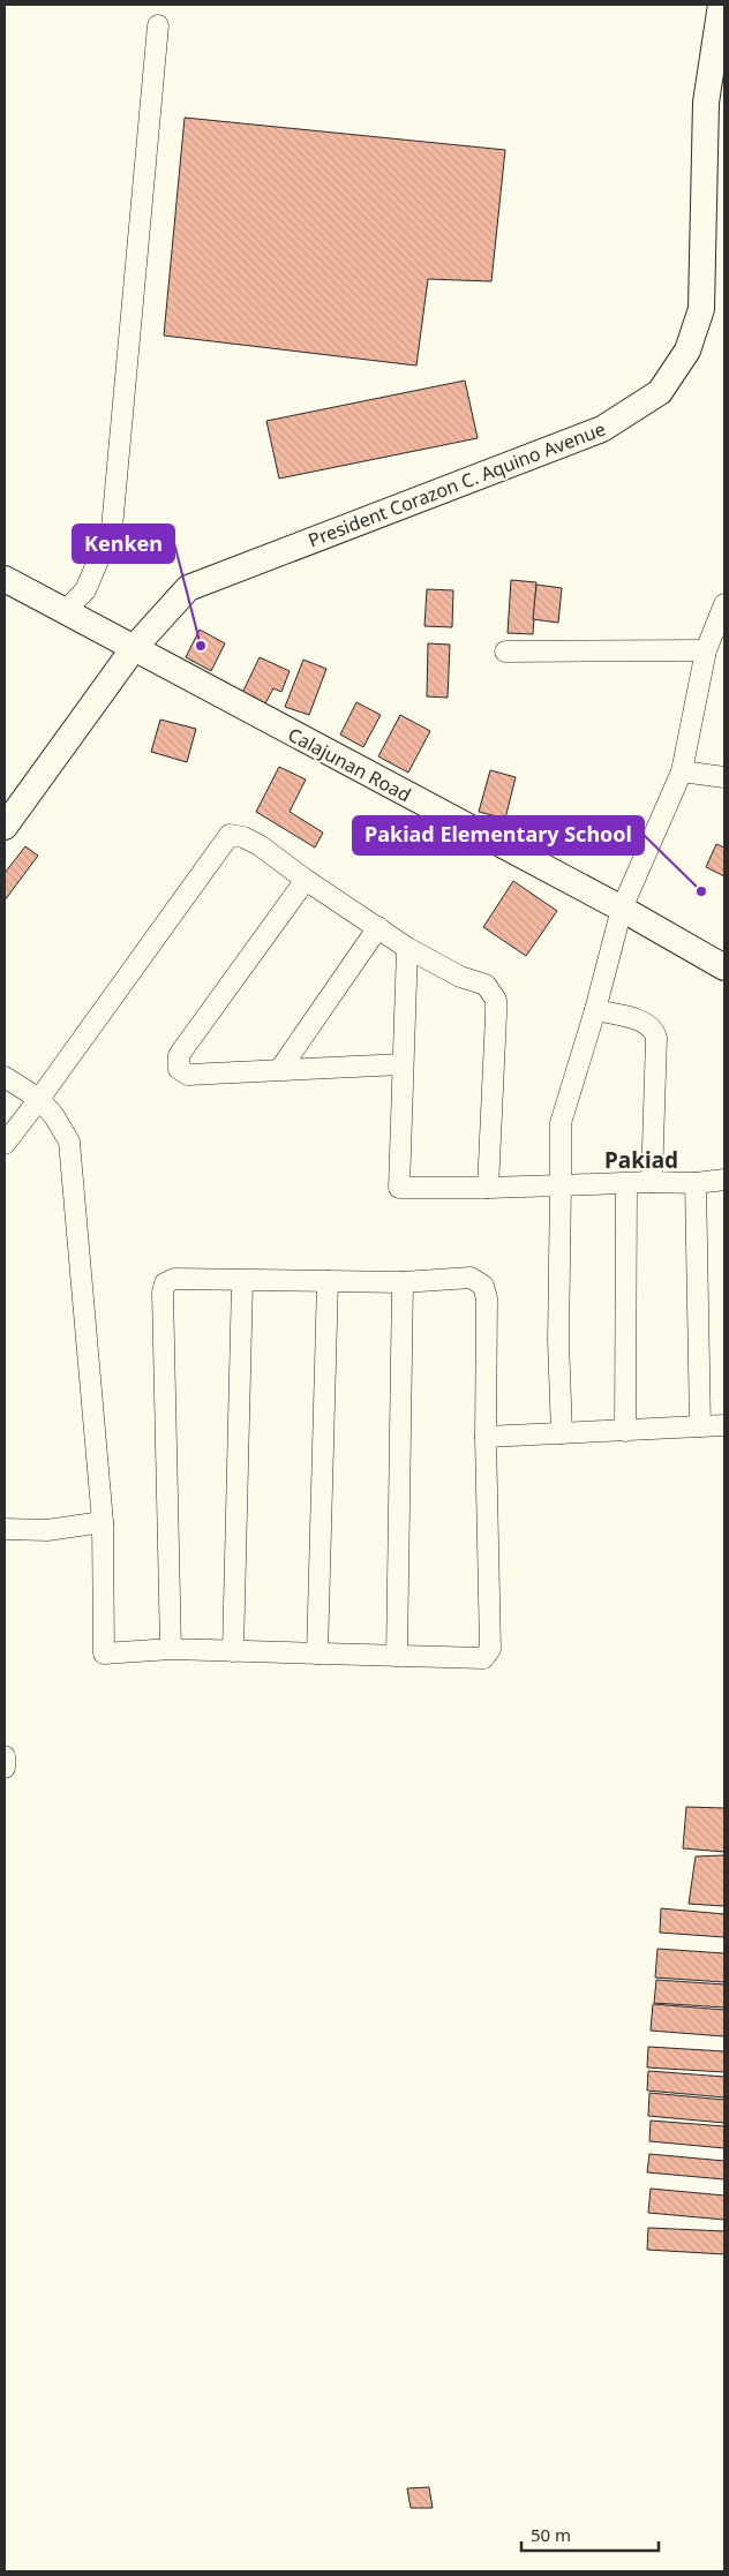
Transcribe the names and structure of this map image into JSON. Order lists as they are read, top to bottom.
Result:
{
  "streets": {
    "main road": ["President Corazon C. Aquino Avenue", "Calajunan Road"]
  },
  "crossings": [
    ["President Corazon C. Aquino Avenue", "Calajunan Road"]
  ],
  "districts": ["Pakiad"],
  "places": ["Kenken", "Pakiad Elementary School"],
  "scale_bar": "50 m"
}
